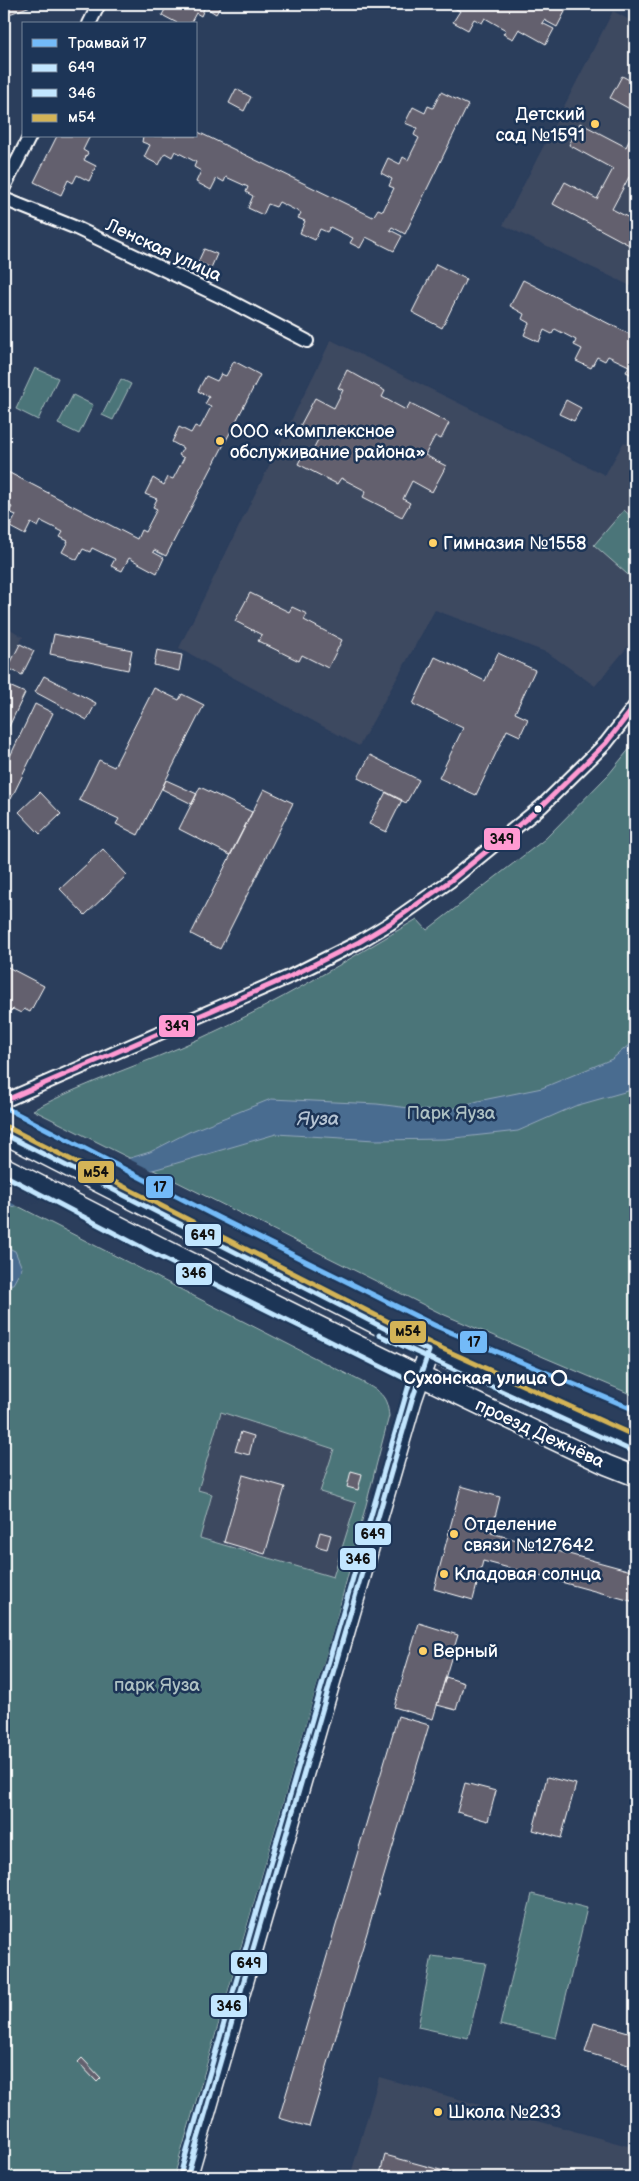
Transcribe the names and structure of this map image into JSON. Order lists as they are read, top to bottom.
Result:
{
  "streets": {
    "main road": ["проезд Дежнёва"],
    "street": ["Ленская улица"]
  },
  "water": ["Яуза"],
  "parks": ["Парк Яуза", "парк Яуза"],
  "places": [
    "Детский сад №1591",
    "ООО «Комплексное обслуживание района»",
    "Гимназия №1558",
    "Сухонская улица",
    "Отделение связи №127642",
    "Кладовая солнца",
    "Верный",
    "Школа №233"
  ],
  "lines": [
    "transit line 349",
    "tram line 17",
    "transit line м54",
    "transit line 649",
    "transit line 346"
  ],
  "legend": [
    "Трамвай 17",
    "649",
    "346",
    "м54"
  ]
}
